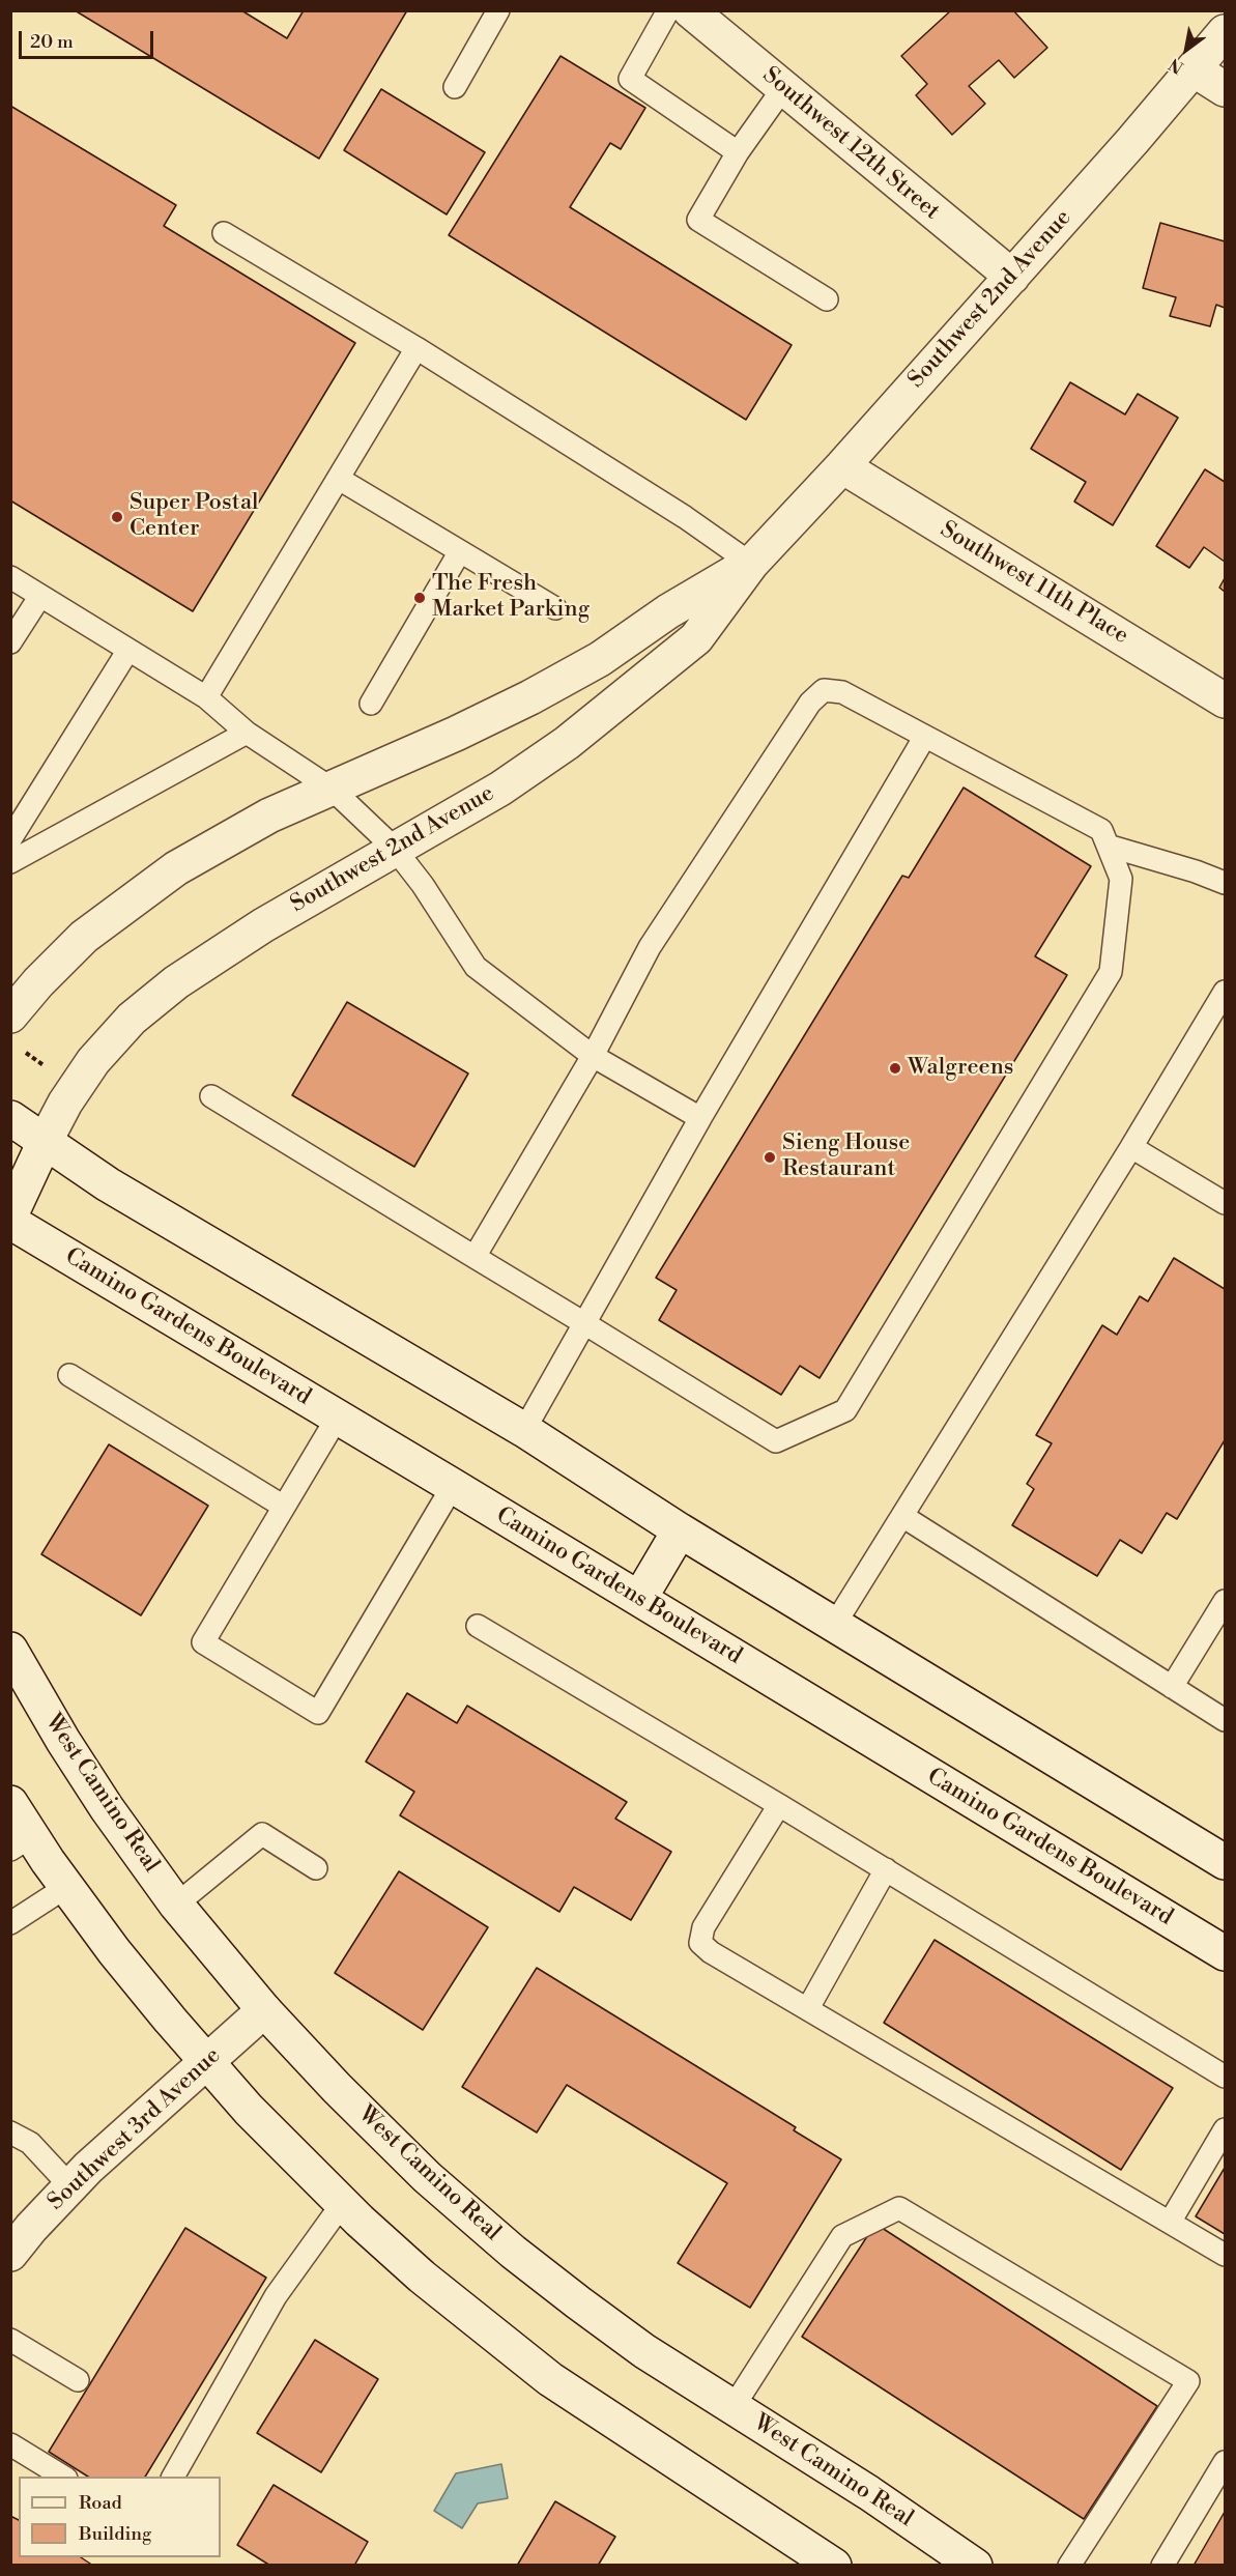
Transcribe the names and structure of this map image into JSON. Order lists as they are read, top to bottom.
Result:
{
  "streets": {
    "street": [
      "Southwest 12th Street",
      "Southwest 2nd Avenue",
      "Southwest 11th Place",
      "Camino Gardens Boulevard",
      "West Camino Real",
      "Southwest 3rd Avenue"
    ]
  },
  "crossings": [
    ["Southwest 12th Street", "Southwest 2nd Avenue"],
    ["Southwest 2nd Avenue", "Southwest 11th Place"],
    ["West Camino Real", "Southwest 3rd Avenue"]
  ],
  "places": [
    "Super Postal Center",
    "The Fresh Market Parking",
    "Walgreens",
    "Sieng House Restaurant"
  ],
  "legend": ["Road", "Building"],
  "scale_bar": "20 m",
  "north": "bottom left"
}
